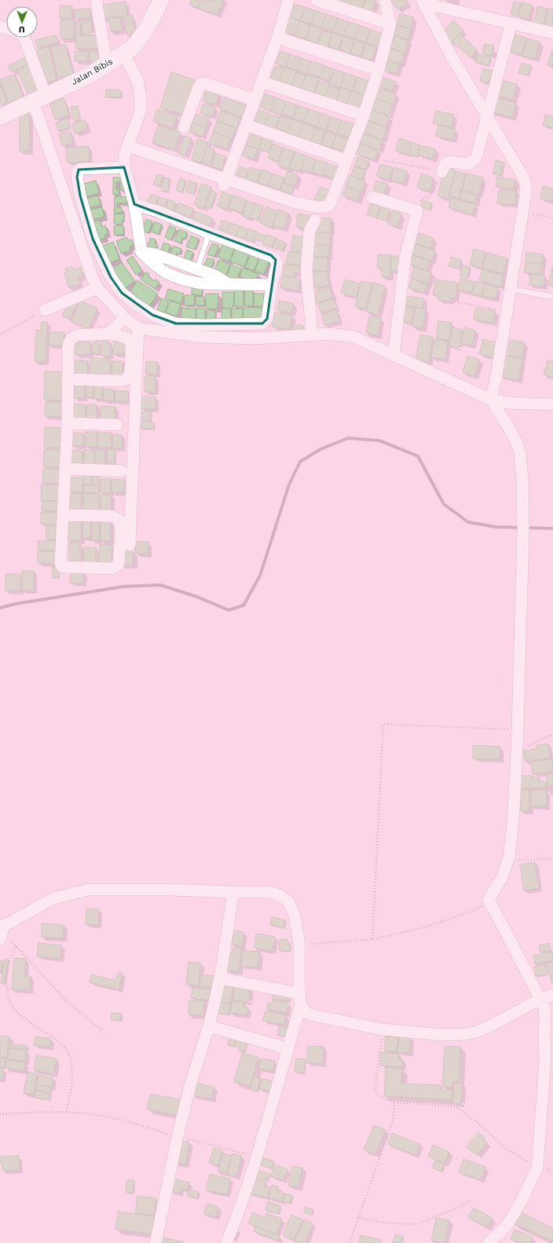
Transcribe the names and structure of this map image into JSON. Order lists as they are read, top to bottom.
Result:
{
  "streets": {
    "main road": ["Jalan Bibis"]
  },
  "north": "bottom"
}
